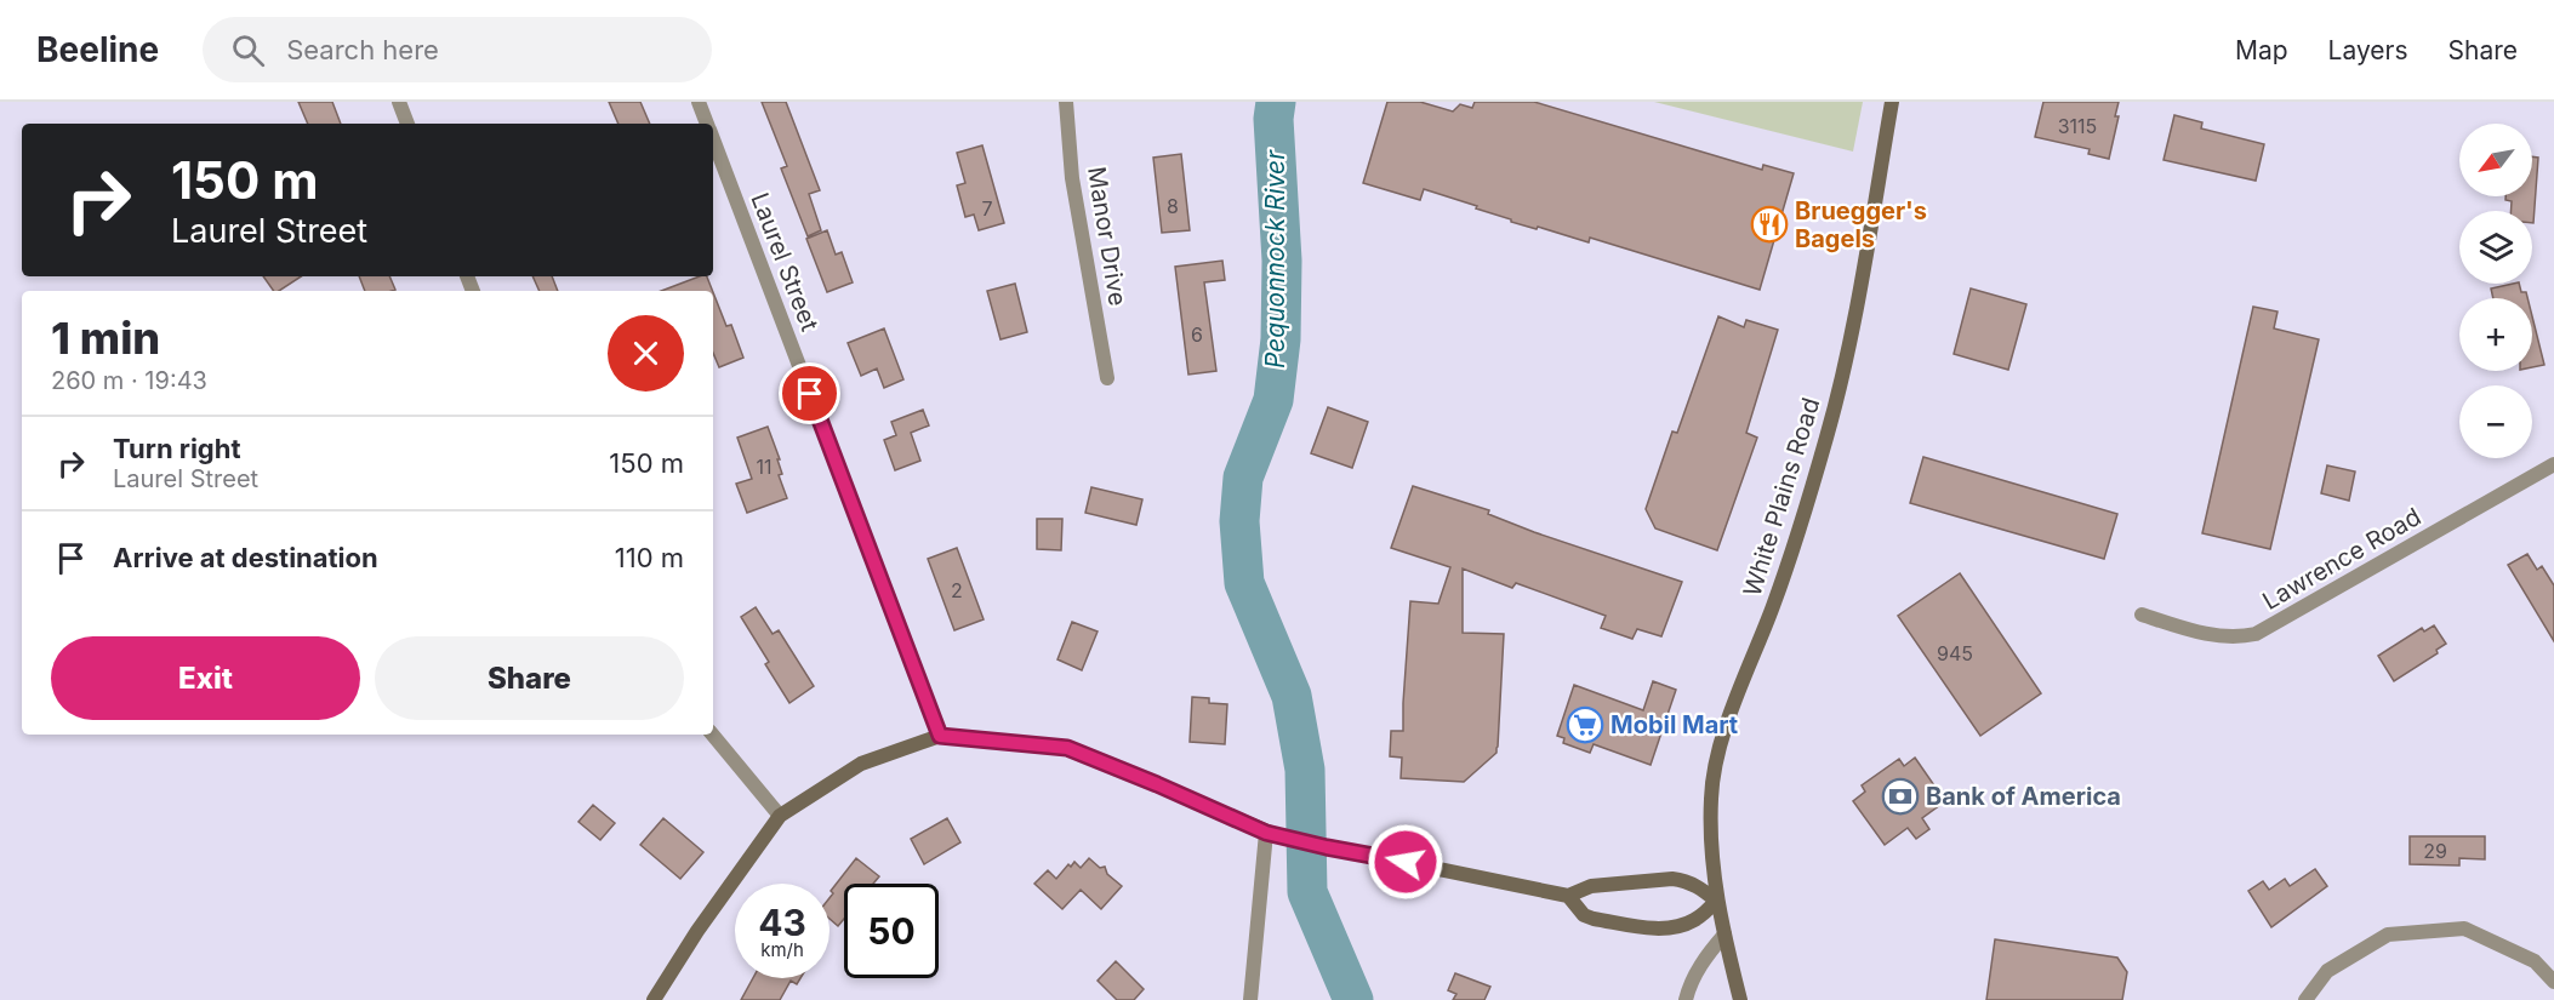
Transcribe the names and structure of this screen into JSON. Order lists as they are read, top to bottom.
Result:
{
  "streets": {
    "main road": ["White Plains Road"],
    "street": ["Manor Drive", "Laurel Street", "Lawrence Road"]
  },
  "water": ["Pequonnock River"],
  "places": {
    "restaurant": ["Bruegger's Bagels"],
    "supermarket": ["Mobil Mart"],
    "bank": ["Bank of America"]
  },
  "house_numbers": [
    "3115",
    "8",
    "7",
    "6",
    "11",
    "2",
    "945",
    "29"
  ],
  "north": "bottom left",
  "page": {
    "header": "Beeline",
    "search": "Search here",
    "nav": ["Map", "Layers", "Share"],
    "map_buttons": ["+", "−"],
    "turn": ["150 m", "Laurel Street"],
    "heading": ["1 min", "260 m · 19:43"],
    "list": [
      {
        "name": "Turn right",
        "note": "Laurel Street",
        "value": "150 m"
      },
      {
        "name": "Arrive at destination",
        "value": "110 m"
      }
    ],
    "buttons": ["Exit", "Share"],
    "speed": "43 km/h",
    "limit": "50"
  }
}
